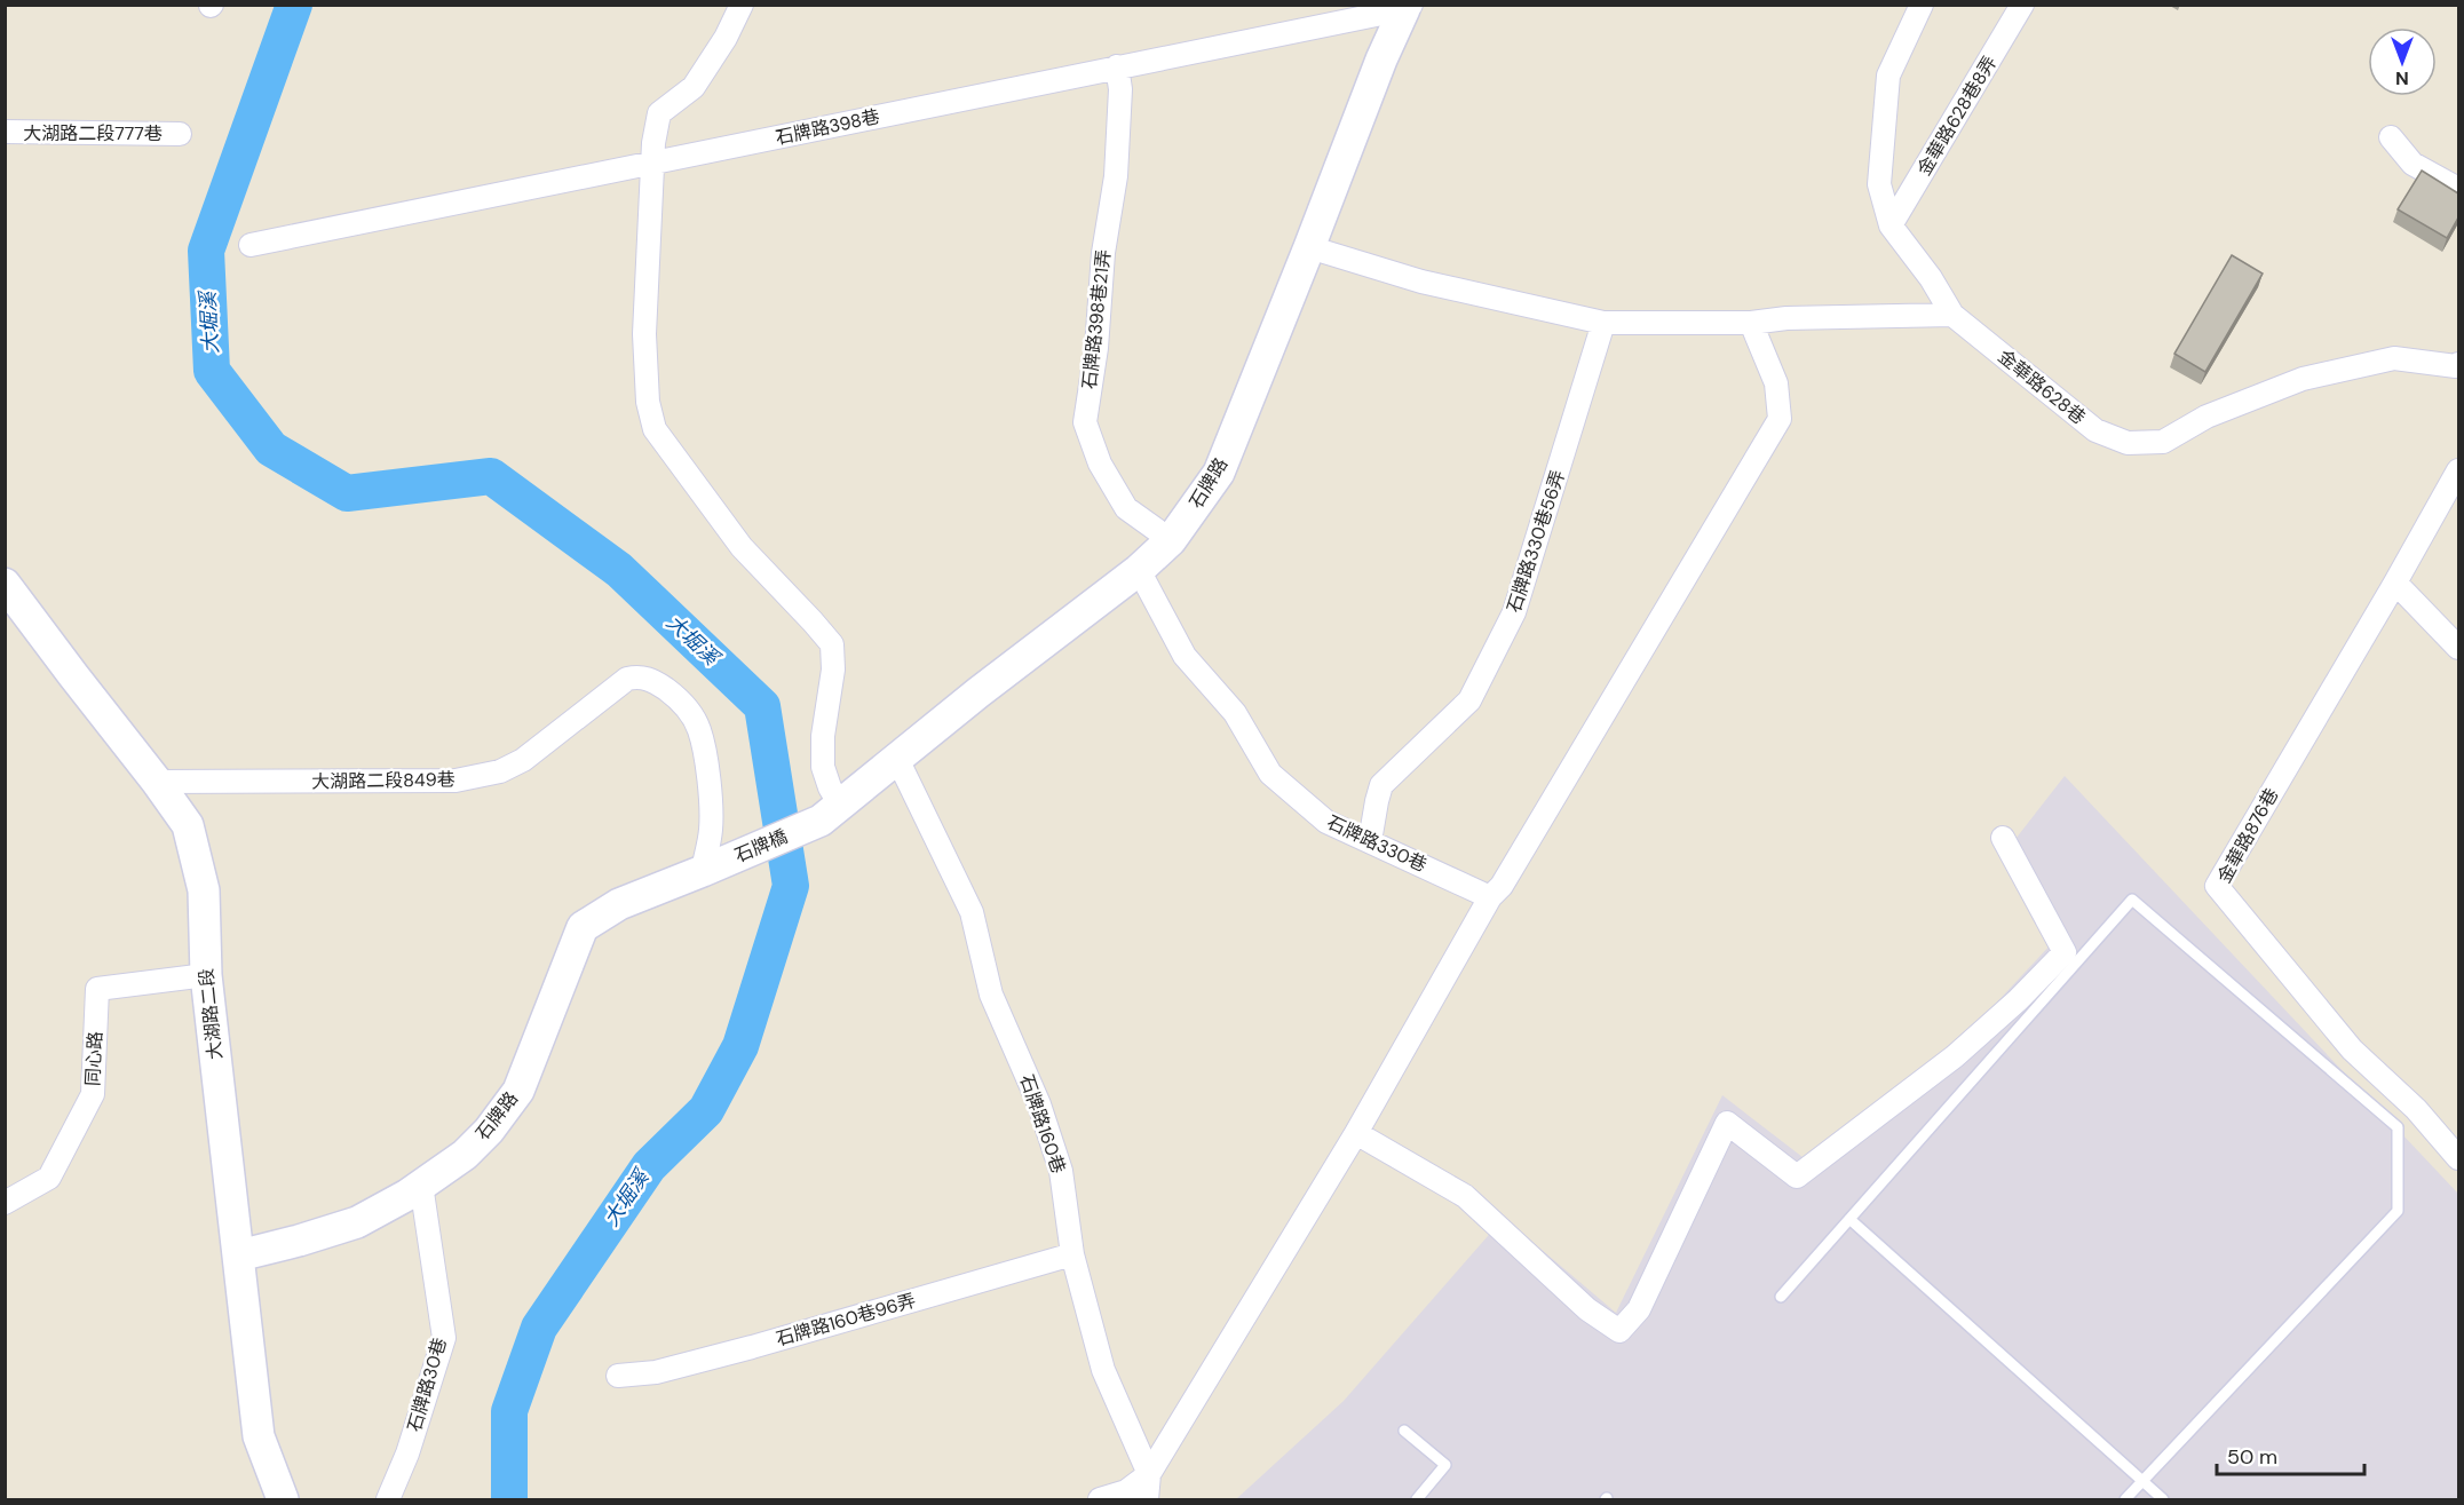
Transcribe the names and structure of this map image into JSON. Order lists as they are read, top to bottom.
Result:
{
  "streets": {
    "street": [
      "金華路628巷8弄",
      "石牌路398巷",
      "大湖路二段777巷",
      "石牌路398巷21弄",
      "金華路628巷",
      "石牌路",
      "石牌路330巷56弄",
      "大湖路二段849巷",
      "金華路876巷",
      "石牌路330巷",
      "石牌橋",
      "大湖路二段",
      "同心路",
      "石牌路160巷",
      "石牌路160巷96弄",
      "石牌路30巷"
    ]
  },
  "crossings": [
    ["金華路628巷8弄", "金華路628巷"],
    ["石牌路398巷", "石牌路398巷21弄"],
    ["石牌路398巷", "石牌路"],
    ["石牌路398巷21弄", "石牌路"],
    ["石牌路", "大湖路二段849巷"],
    ["石牌路", "石牌路330巷"],
    ["石牌路", "石牌橋"],
    ["石牌路", "大湖路二段"],
    ["石牌路", "石牌路160巷"],
    ["石牌路", "石牌路30巷"],
    ["石牌路330巷56弄", "石牌路330巷"],
    ["大湖路二段849巷", "石牌橋"],
    ["大湖路二段849巷", "大湖路二段"],
    ["大湖路二段", "同心路"],
    ["石牌路160巷", "石牌路160巷96弄"]
  ],
  "water": ["大堀溪"],
  "scale_bar": "50 m",
  "north": "bottom"
}
